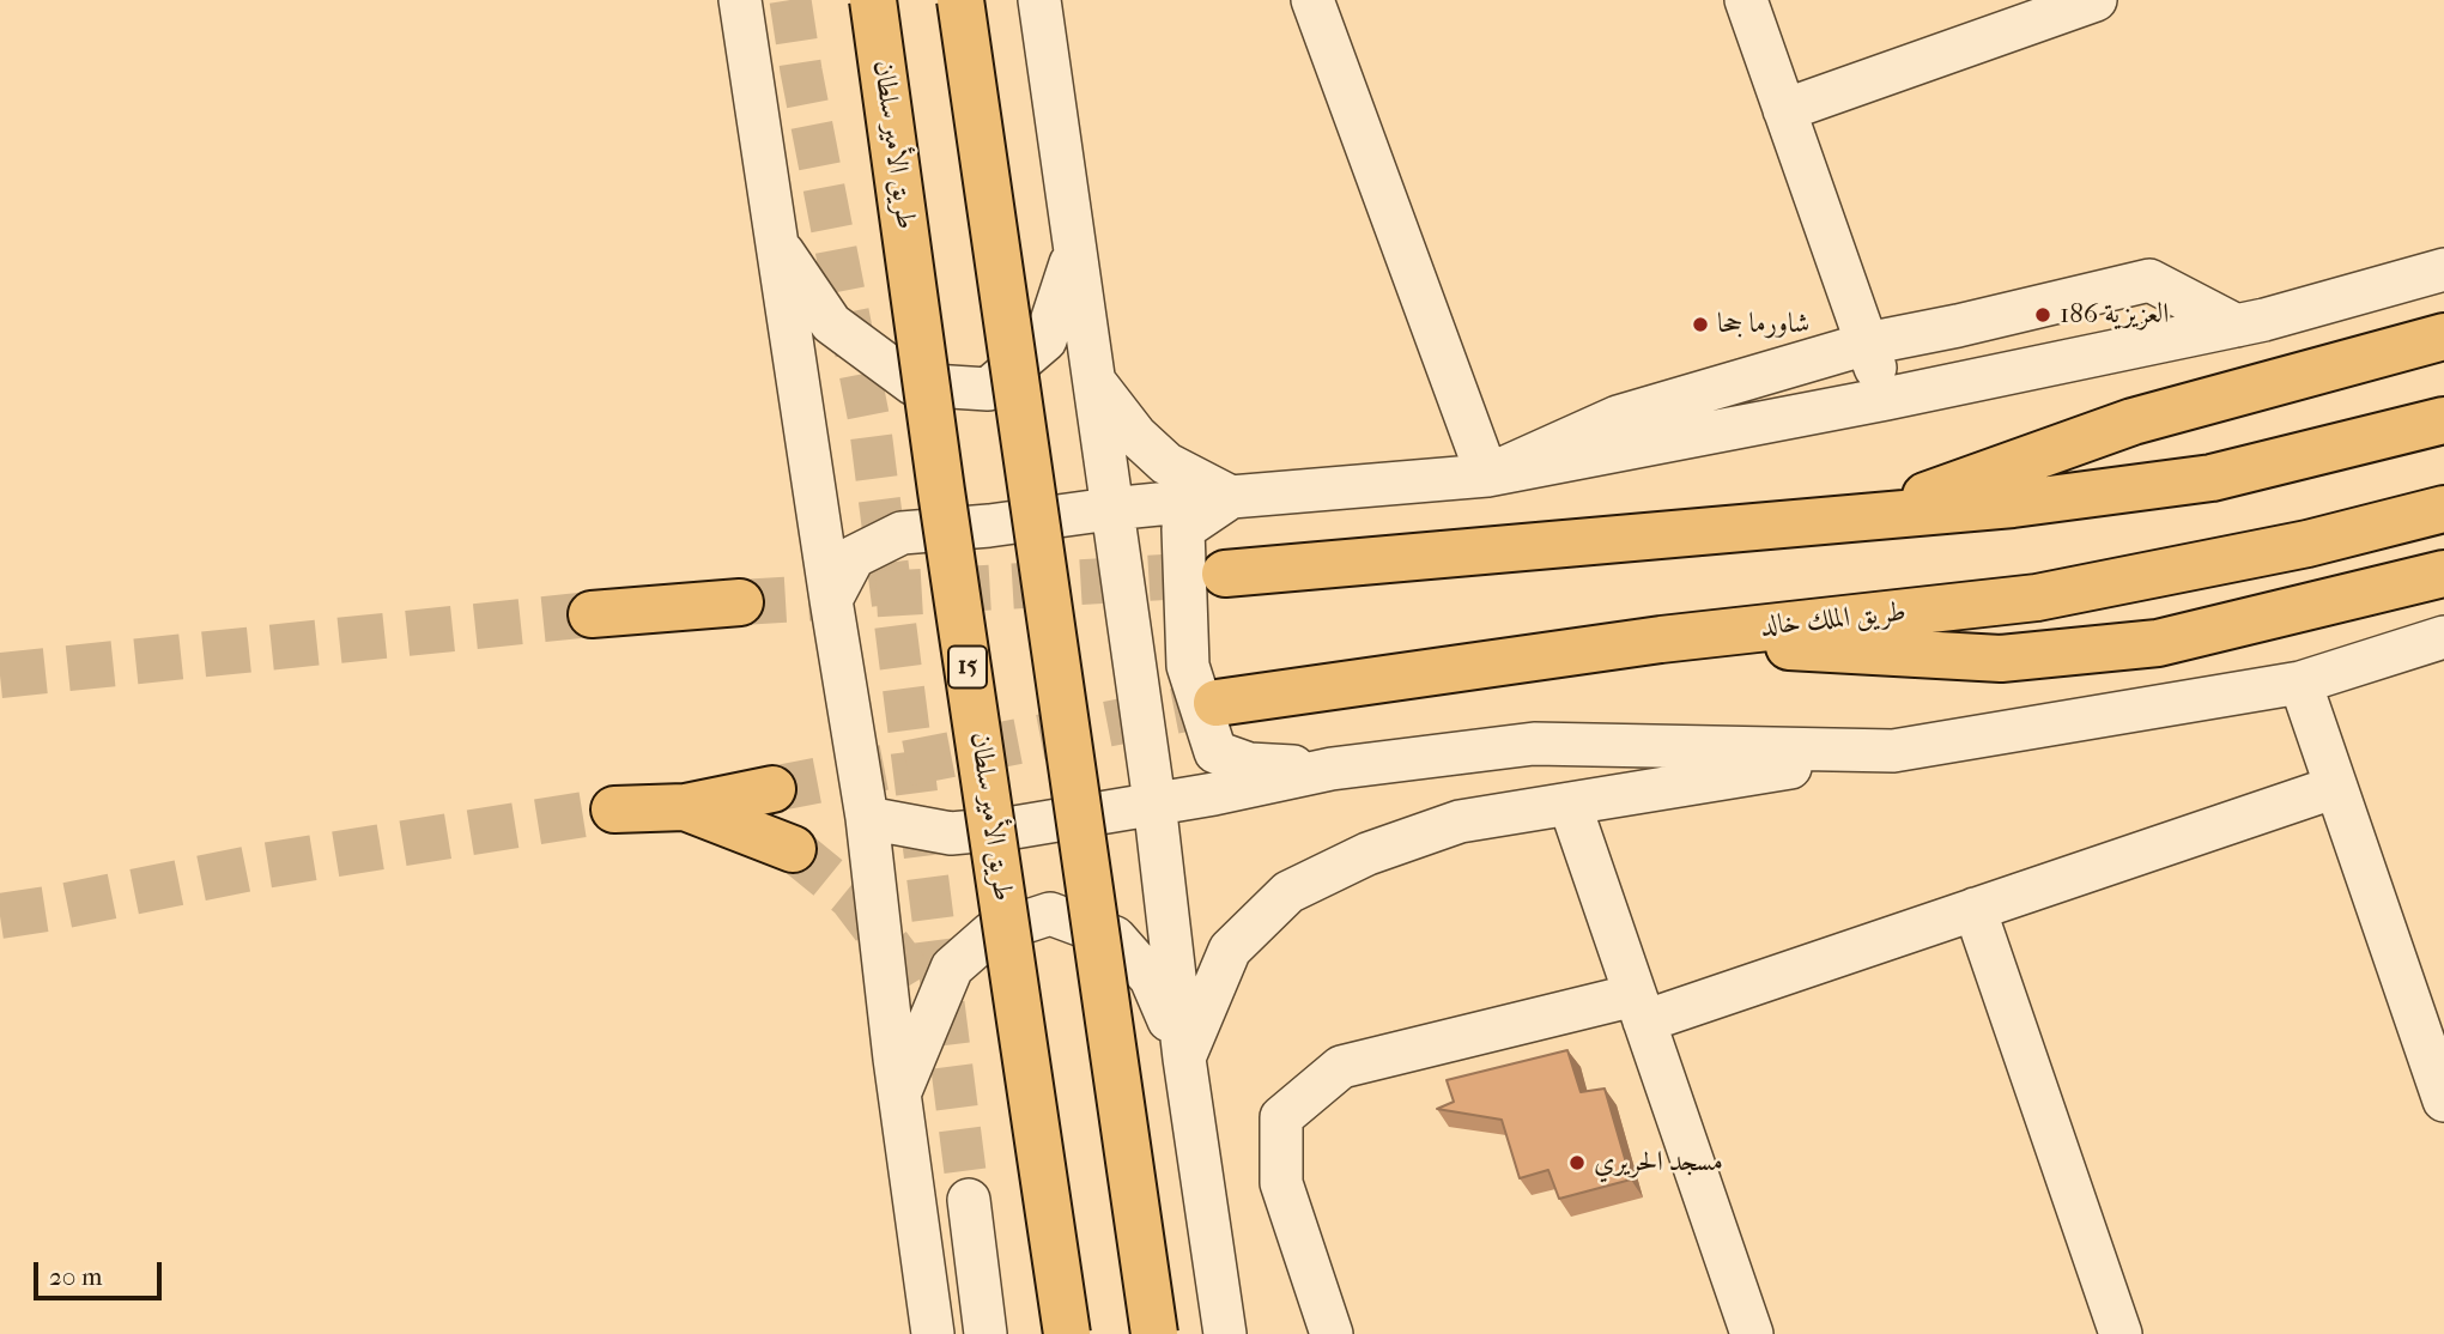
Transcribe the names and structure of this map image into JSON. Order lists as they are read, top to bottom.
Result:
{
  "streets": {
    "highway": ["طريق الأمير سلطان", "طريق الملك خالد", "15"]
  },
  "places": ["العزيزية 186", "شاورما جحا", "مسجد الحريري"],
  "scale_bar": "20 m"
}
